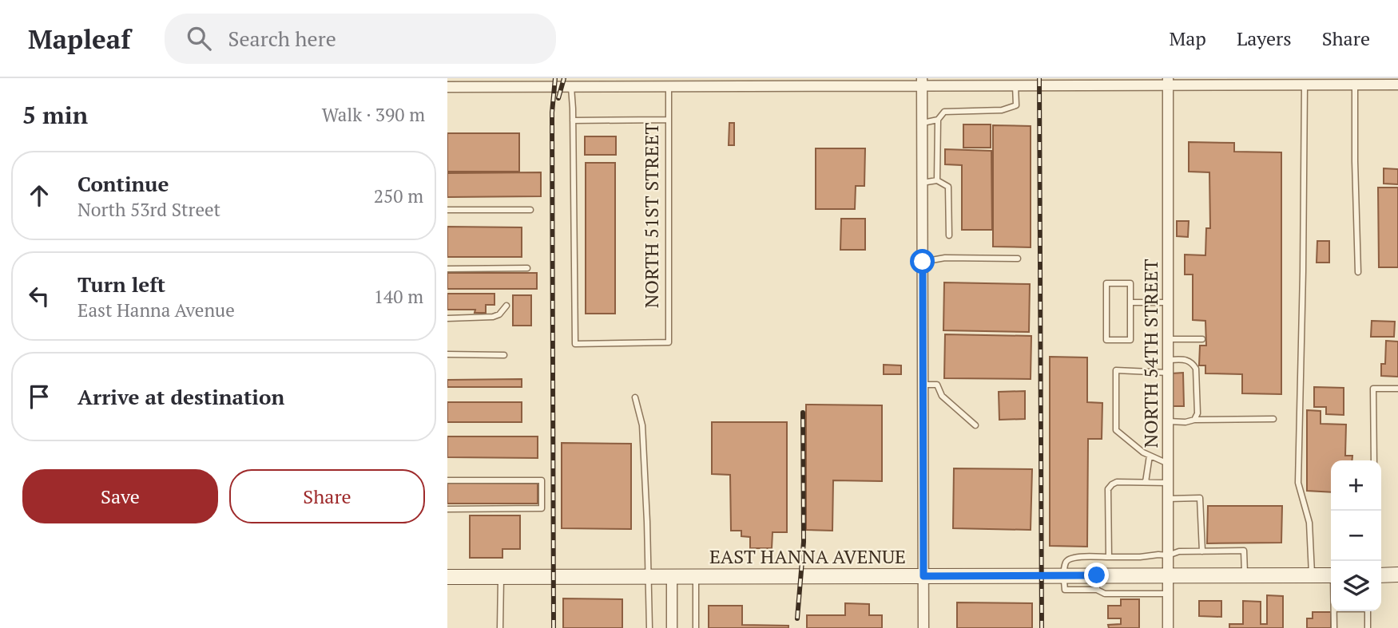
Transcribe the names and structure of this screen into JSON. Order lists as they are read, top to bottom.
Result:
{
  "streets": {
    "street": ["NORTH 54TH STREET", "EAST HANNA AVENUE"],
    "lane": ["NORTH 51ST STREET"]
  },
  "crossings": [
    ["NORTH 54TH STREET", "EAST HANNA AVENUE"]
  ],
  "page": {
    "header": "Mapleaf",
    "search": "Search here",
    "nav": ["Map", "Layers", "Share"],
    "heading": ["5 min", "Walk · 390 m"],
    "list": [
      ["Continue", "North 53rd Street", "250 m"],
      ["Turn left", "East Hanna Avenue", "140 m"],
      "Arrive at destination"
    ],
    "buttons": ["Save", "Share"],
    "map_buttons": ["+", "−"]
  }
}
